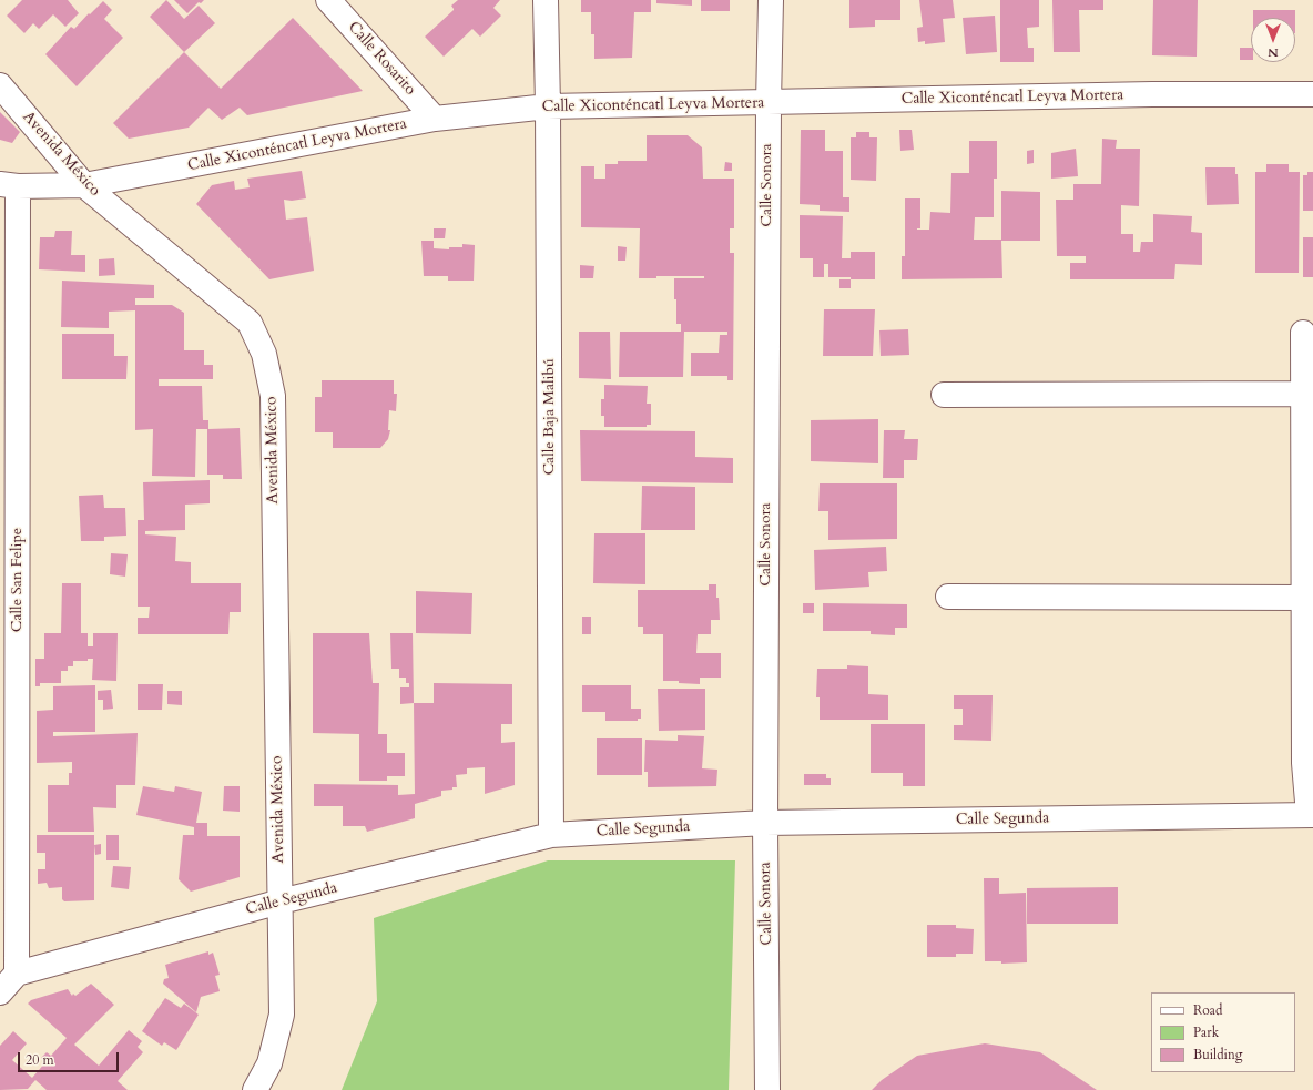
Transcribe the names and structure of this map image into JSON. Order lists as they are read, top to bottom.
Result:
{
  "streets": {
    "street": [
      "Calle Rosarito",
      "Calle Xiconténcatl Leyva Mortera",
      "Avenida México",
      "Calle Sonora",
      "Calle Baja Malibú",
      "Calle San Felipe",
      "Calle Segunda"
    ]
  },
  "crossings": [
    ["Calle Rosarito", "Calle Xiconténcatl Leyva Mortera"],
    ["Calle Xiconténcatl Leyva Mortera", "Avenida México"],
    ["Calle Xiconténcatl Leyva Mortera", "Calle Sonora"],
    ["Calle Xiconténcatl Leyva Mortera", "Calle Baja Malibú"],
    ["Calle Xiconténcatl Leyva Mortera", "Calle San Felipe"],
    ["Avenida México", "Calle Segunda"],
    ["Calle Sonora", "Calle Segunda"],
    ["Calle Baja Malibú", "Calle Segunda"],
    ["Calle San Felipe", "Calle Segunda"]
  ],
  "legend": ["Road", "Park", "Building"],
  "scale_bar": "20 m",
  "north": "bottom"
}
